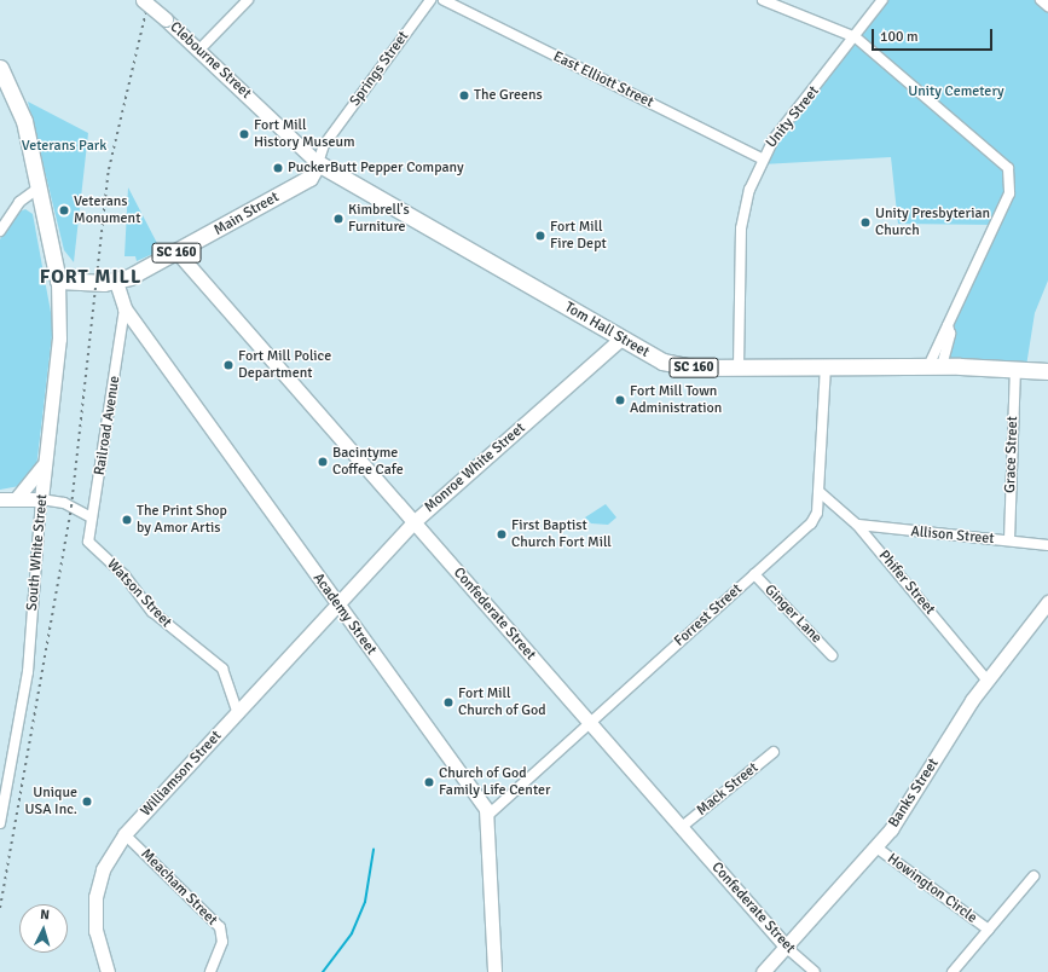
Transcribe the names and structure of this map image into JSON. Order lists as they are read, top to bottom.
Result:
{
  "streets": {
    "main road": ["Main Street", "SC 160", "Tom Hall Street"],
    "street": [
      "Clebourne Street",
      "Springs Street",
      "East Elliott Street",
      "Unity Street",
      "Railroad Avenue",
      "Grace Street",
      "Monroe White Street",
      "Allison Street",
      "South White Street",
      "Phifer Street",
      "Watson Street",
      "Academy Street",
      "Confederate Street",
      "Ginger Lane",
      "Forrest Street",
      "Williamson Street",
      "Mack Street",
      "Banks Street",
      "Meacham Street",
      "Howington Circle"
    ]
  },
  "crossings": [
    ["Clebourne Street", "Springs Street"],
    ["Clebourne Street", "Main Street"],
    ["Clebourne Street", "Tom Hall Street"],
    ["Springs Street", "Main Street"],
    ["Springs Street", "Tom Hall Street"],
    ["East Elliott Street", "Unity Street"],
    ["Unity Street", "Tom Hall Street"],
    ["Main Street", "Tom Hall Street"],
    ["Main Street", "South White Street"],
    ["Main Street", "Academy Street"],
    ["Main Street", "Confederate Street"],
    ["Tom Hall Street", "Grace Street"],
    ["Tom Hall Street", "Monroe White Street"],
    ["Tom Hall Street", "Forrest Street"],
    ["Railroad Avenue", "Watson Street"],
    ["Railroad Avenue", "Academy Street"],
    ["Grace Street", "Allison Street"],
    ["Monroe White Street", "Academy Street"],
    ["Monroe White Street", "Confederate Street"],
    ["Monroe White Street", "Williamson Street"],
    ["Allison Street", "Phifer Street"],
    ["Phifer Street", "Forrest Street"],
    ["Phifer Street", "Banks Street"],
    ["Watson Street", "Williamson Street"],
    ["Academy Street", "Forrest Street"],
    ["Academy Street", "Williamson Street"],
    ["Confederate Street", "Forrest Street"],
    ["Confederate Street", "Mack Street"],
    ["Confederate Street", "Banks Street"],
    ["Ginger Lane", "Forrest Street"],
    ["Williamson Street", "Meacham Street"],
    ["Banks Street", "Howington Circle"]
  ],
  "districts": ["FORT MILL"],
  "parks": ["Unity Cemetery", "Veterans Park"],
  "places": [
    "The Greens",
    "Fort Mill History Museum",
    "PuckerButt Pepper Company",
    "Veterans Monument",
    "Kimbrell's Furniture",
    "Unity Presbyterian Church",
    "Fort Mill Fire Dept",
    "Fort Mill Police Department",
    "Fort Mill Town Administration",
    "Bacintyme Coffee Cafe",
    "The Print Shop by Amor Artis",
    "First Baptist Church Fort Mill",
    "Fort Mill Church of God",
    "Church of God Family Life Center",
    "Unique USA Inc."
  ],
  "scale_bar": "100 m",
  "north": "top"
}
